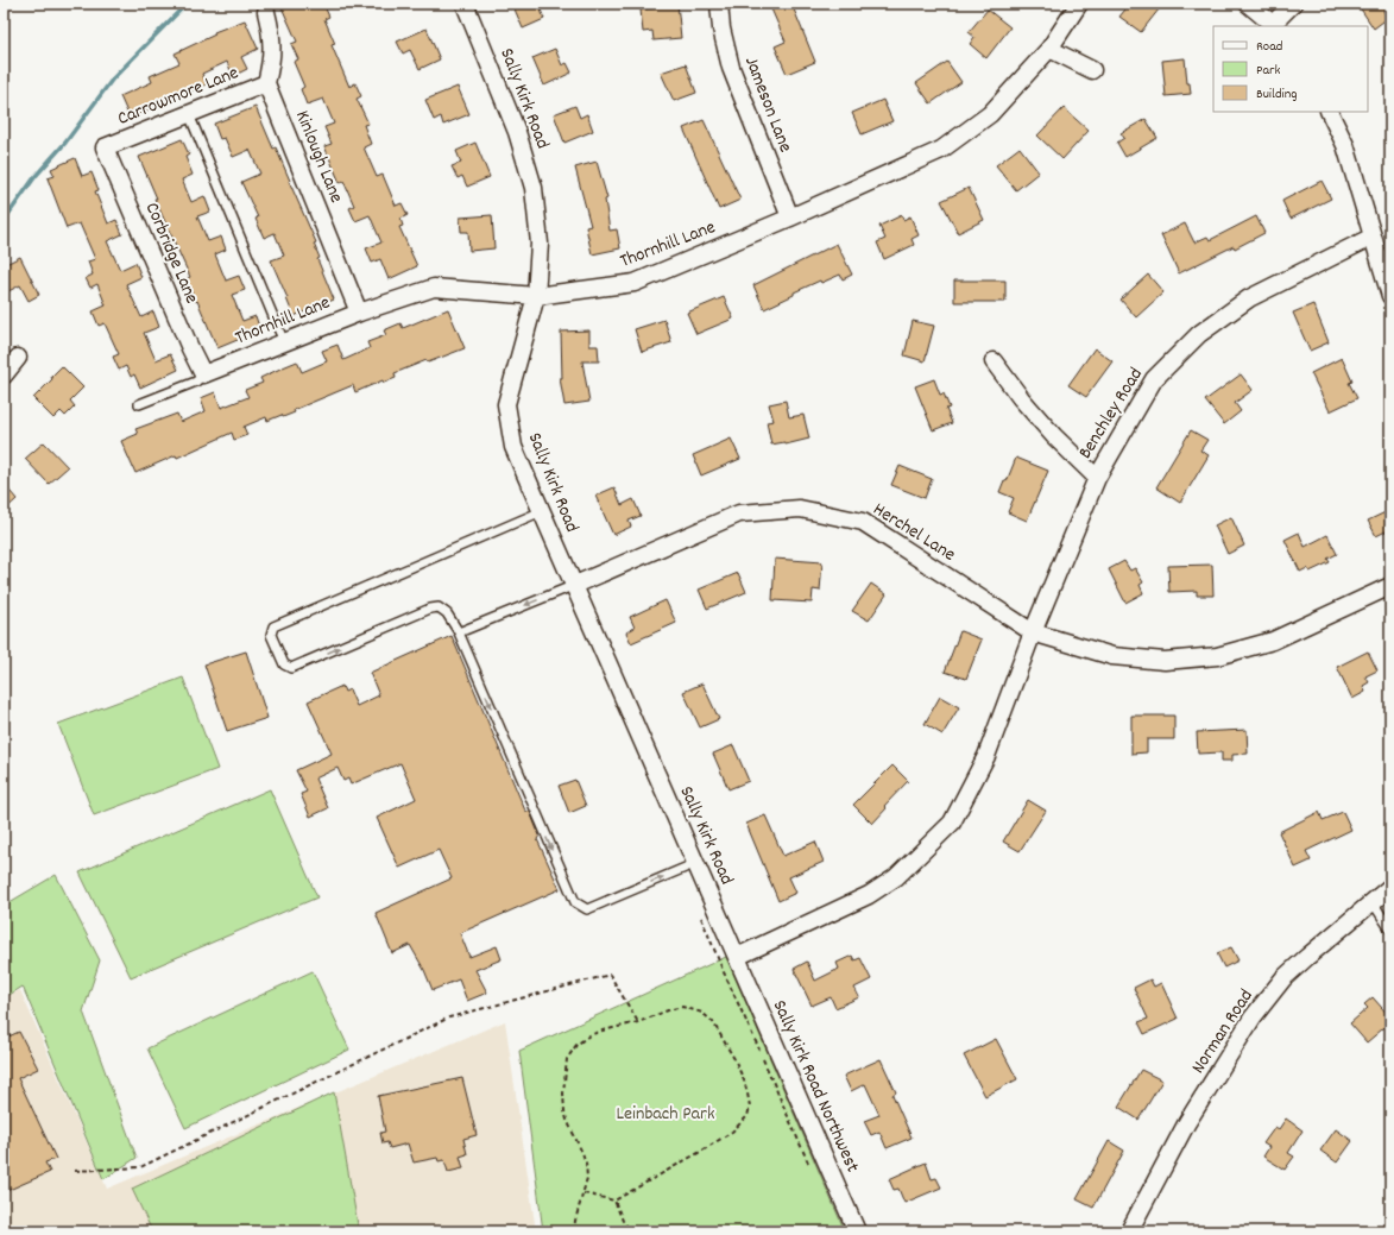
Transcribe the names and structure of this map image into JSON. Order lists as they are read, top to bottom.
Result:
{
  "streets": {
    "street": [
      "Carrowmore Lane",
      "Sally Kirk Road",
      "Jameson Lane",
      "Kinlough Lane",
      "Thornhill Lane",
      "Corbridge Lane",
      "Benchley Road",
      "Herchel Lane",
      "Norman Road",
      "Sally Kirk Road Northwest"
    ]
  },
  "crossings": [
    ["Carrowmore Lane", "Kinlough Lane"],
    ["Carrowmore Lane", "Corbridge Lane"],
    ["Sally Kirk Road", "Thornhill Lane"],
    ["Sally Kirk Road", "Benchley Road"],
    ["Sally Kirk Road", "Herchel Lane"],
    ["Sally Kirk Road", "Sally Kirk Road Northwest"],
    ["Jameson Lane", "Thornhill Lane"],
    ["Kinlough Lane", "Thornhill Lane"],
    ["Thornhill Lane", "Corbridge Lane"],
    ["Benchley Road", "Herchel Lane"],
    ["Benchley Road", "Sally Kirk Road Northwest"]
  ],
  "parks": ["Leinbach Park"],
  "legend": ["Road", "Park", "Building"]
}
